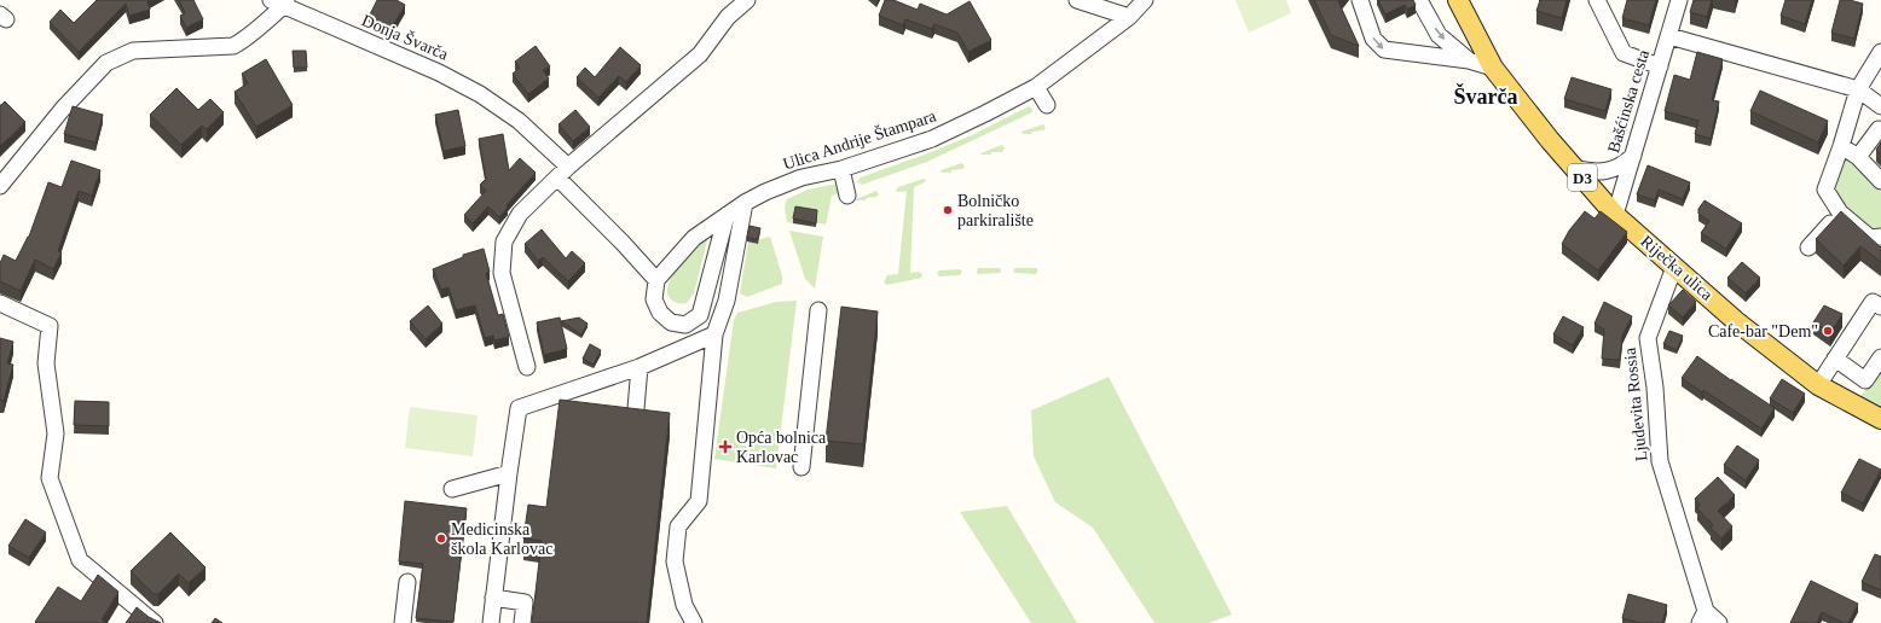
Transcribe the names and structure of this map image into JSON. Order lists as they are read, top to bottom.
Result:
{
  "streets": {
    "main road": ["D3", "Riječka ulica"],
    "street": [
      "Donja Švarča",
      "Bašćinska cesta",
      "Ulica Andrije Štampara",
      "Ljudevita Rossia"
    ]
  },
  "crossings": [
    ["Donja Švarča", "Ulica Andrije Štampara"],
    ["Bašćinska cesta", "D3"],
    ["Bašćinska cesta", "Riječka ulica"],
    ["D3", "Riječka ulica"],
    ["Riječka ulica", "Ljudevita Rossia"]
  ],
  "districts": ["Švarča"],
  "places": {
    "other": ["Bolničko parkiralište", "Cafe-bar \"Dem\"", "Medicinska škola Karlovac"],
    "health": ["Opća bolnica Karlovac"]
  }
}
